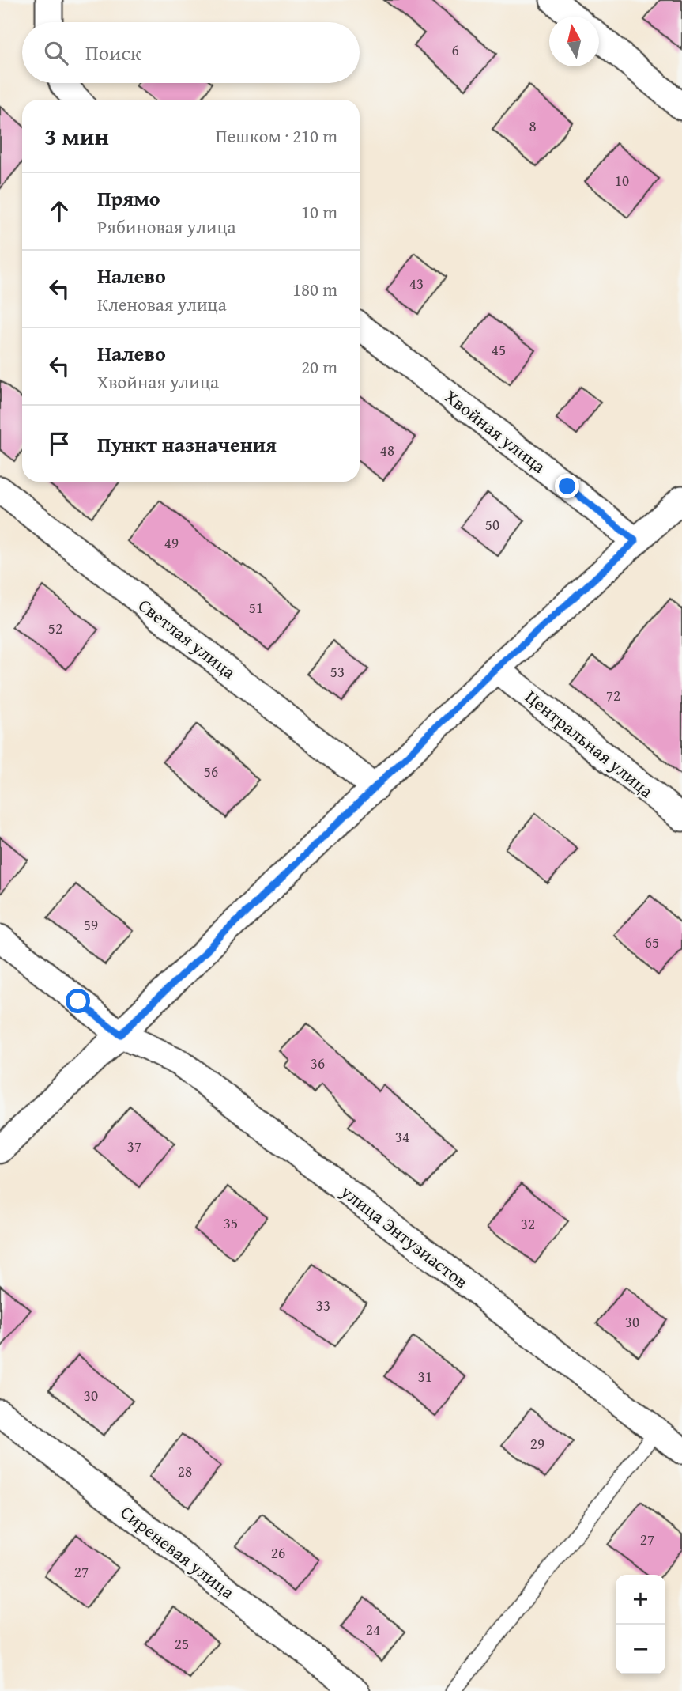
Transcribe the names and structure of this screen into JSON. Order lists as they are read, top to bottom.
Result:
{
  "streets": {
    "street": [
      "Хвойная улица",
      "Светлая улица",
      "Центральная улица",
      "улица Энтузиастов",
      "Сиреневая улица"
    ]
  },
  "house_numbers": [
    "6",
    "8",
    "10",
    "43",
    "45",
    "48",
    "50",
    "49",
    "51",
    "52",
    "53",
    "72",
    "56",
    "59",
    "65",
    "36",
    "34",
    "37",
    "35",
    "32",
    "33",
    "30",
    "31",
    "30",
    "29",
    "28",
    "27",
    "26",
    "27",
    "24",
    "25"
  ],
  "north": "top",
  "page": {
    "search": "Поиск",
    "heading": ["3 мин", "Пешком · 210 m"],
    "list": [
      ["Прямо", "Рябиновая улица", "10 m"],
      ["Налево", "Кленовая улица", "180 m"],
      ["Налево", "Хвойная улица", "20 m"],
      "Пункт назначения"
    ],
    "map_buttons": ["+", "−"]
  }
}
